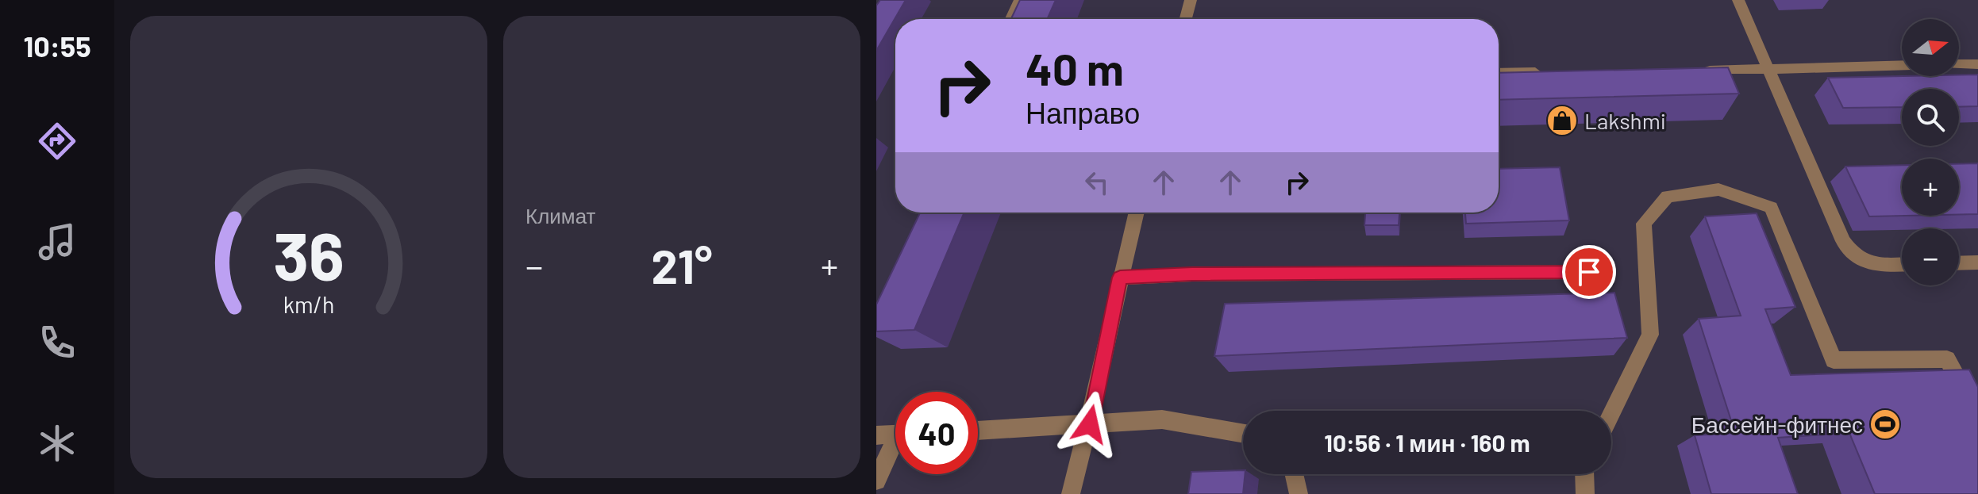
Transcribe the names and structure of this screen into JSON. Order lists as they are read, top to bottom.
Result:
{
  "places": {
    "shop": ["Lakshmi"],
    "sports": ["Бассейн-фитнес"]
  },
  "north": "right",
  "page": {
    "tabs": "10:55",
    "tile": "Климат",
    "map_buttons": ["+", "−"],
    "turn": ["40 m", "Направо"],
    "heat": ["−", "21°", "+"],
    "limit": "40",
    "trip": "10:56 · 1 мин · 160 m",
    "gauge": ["36", "km/h"]
  }
}
